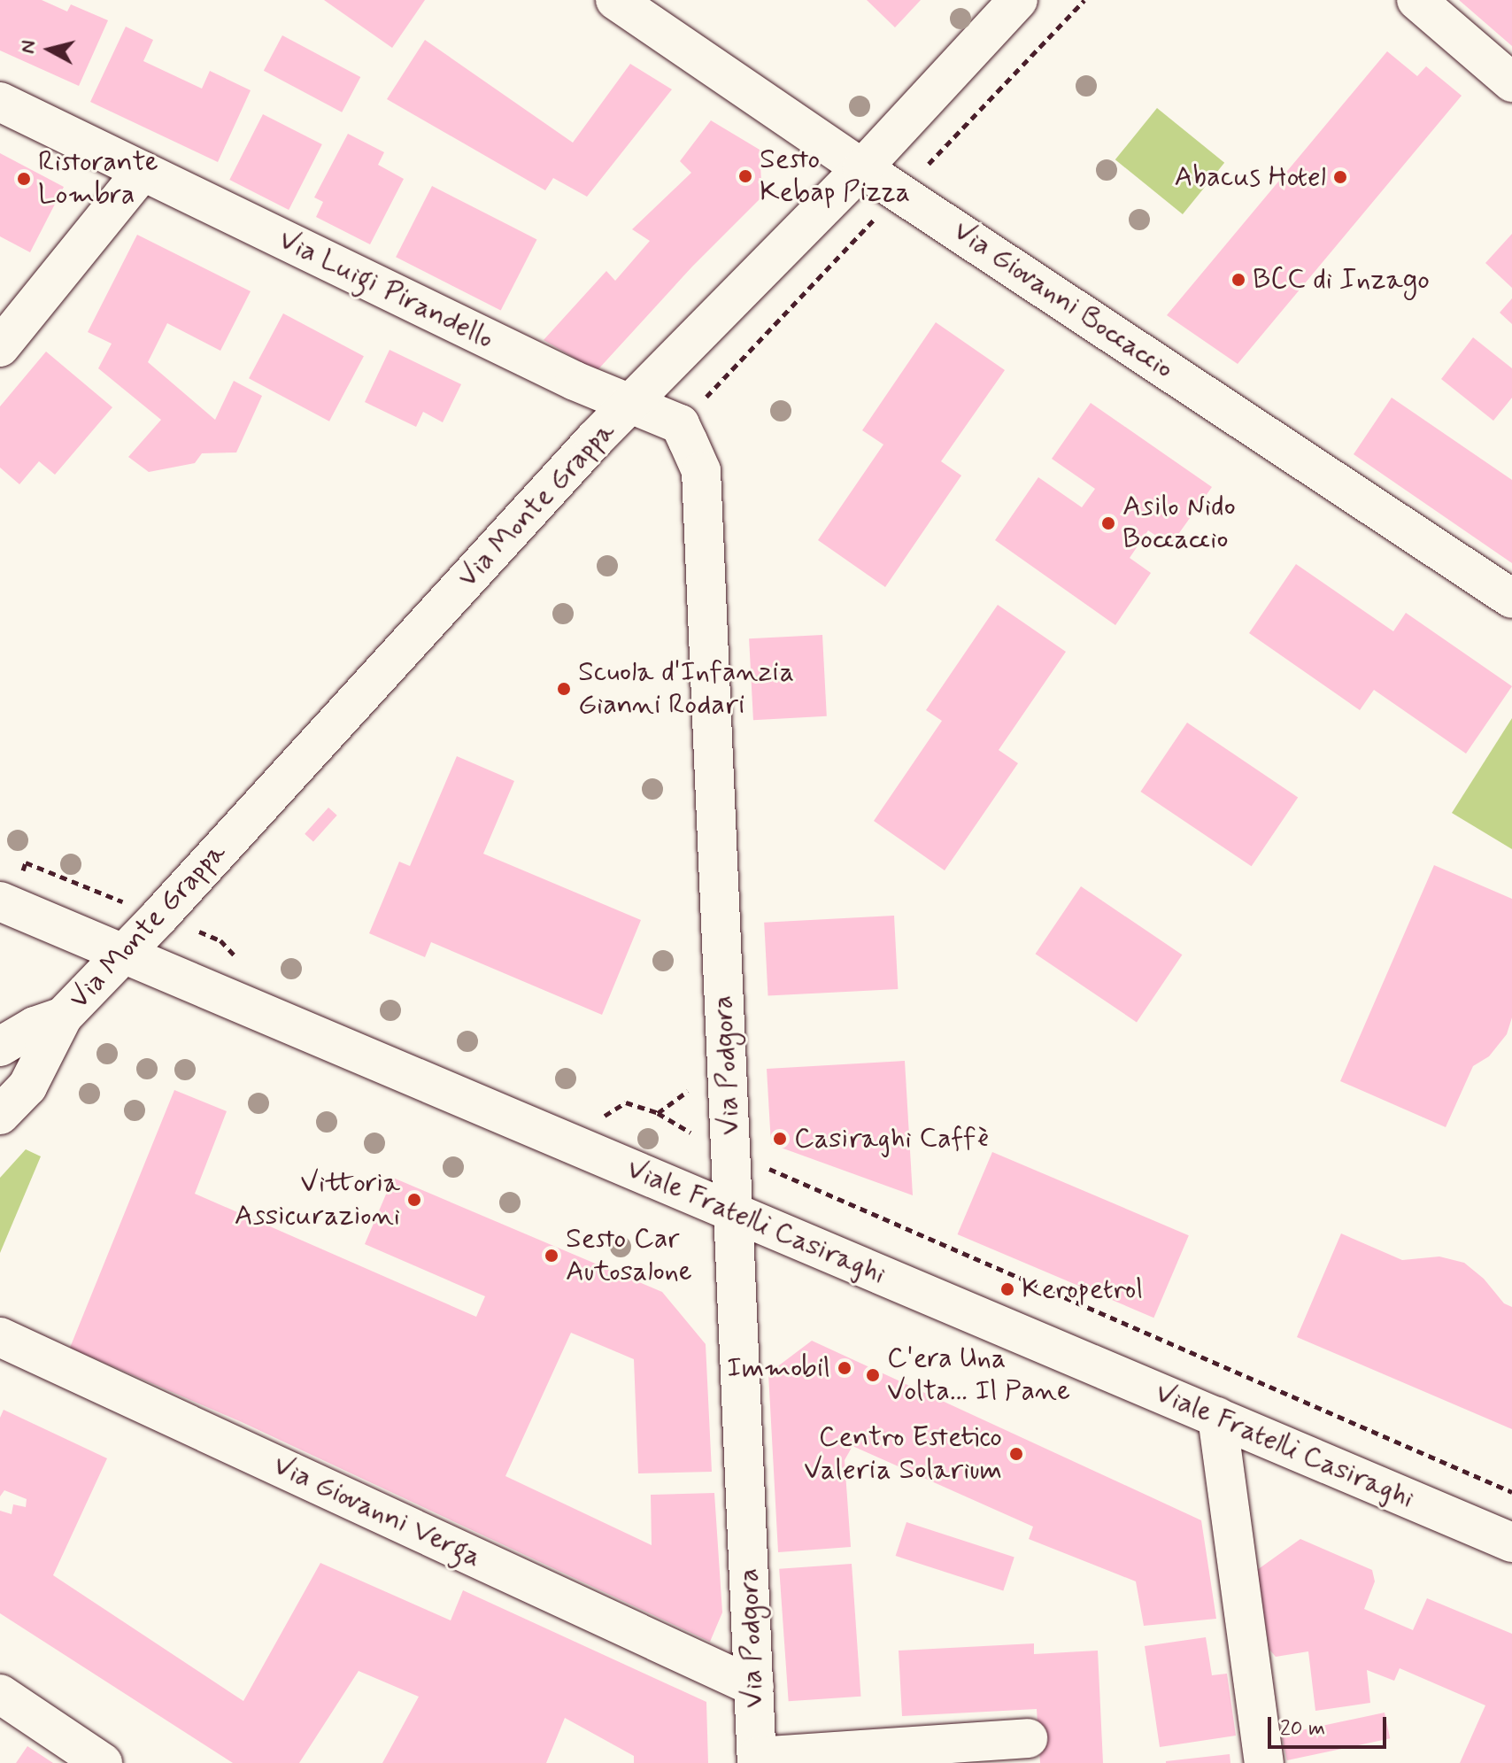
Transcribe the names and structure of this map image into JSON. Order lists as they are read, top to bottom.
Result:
{
  "streets": {
    "street": [
      "Via Luigi Pirandello",
      "Via Giovanni Boccaccio",
      "Via Monte Grappa",
      "Via Podgora",
      "Viale Fratelli Casiraghi",
      "Via Giovanni Verga"
    ]
  },
  "crossings": [
    ["Via Luigi Pirandello", "Via Monte Grappa"],
    ["Via Luigi Pirandello", "Via Podgora"],
    ["Via Giovanni Boccaccio", "Via Monte Grappa"],
    ["Via Monte Grappa", "Via Podgora"],
    ["Via Monte Grappa", "Viale Fratelli Casiraghi"],
    ["Via Podgora", "Viale Fratelli Casiraghi"],
    ["Via Podgora", "Via Giovanni Verga"]
  ],
  "places": [
    "Sesto Kebap Pizza",
    "Abacus Hotel",
    "Ristorante Lombra",
    "BCC di Inzago",
    "Asilo Nido Boccaccio",
    "Scuola d'Infanzia Gianni Rodari",
    "Casiraghi Caffè",
    "Vittoria Assicurazioni",
    "Sesto Car Autosalone",
    "Keropetrol",
    "Immobil",
    "C'era Una Volta... Il Pane",
    "Centro Estetico Valeria Solarium"
  ],
  "scale_bar": "20 m",
  "north": "left"
}
